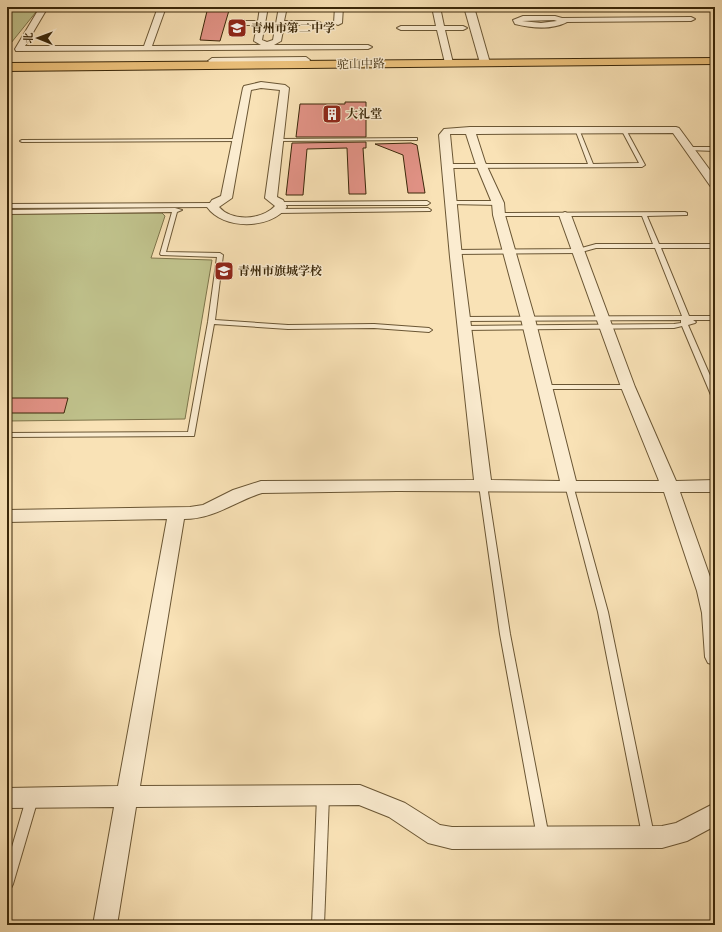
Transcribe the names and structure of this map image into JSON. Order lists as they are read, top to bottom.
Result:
{
  "streets": {
    "main road": ["驼山中路"]
  },
  "places": {
    "school or university": ["青州市第二中学", "青州市旗城学校"],
    "building": ["大礼堂"]
  },
  "north": "left"
}
